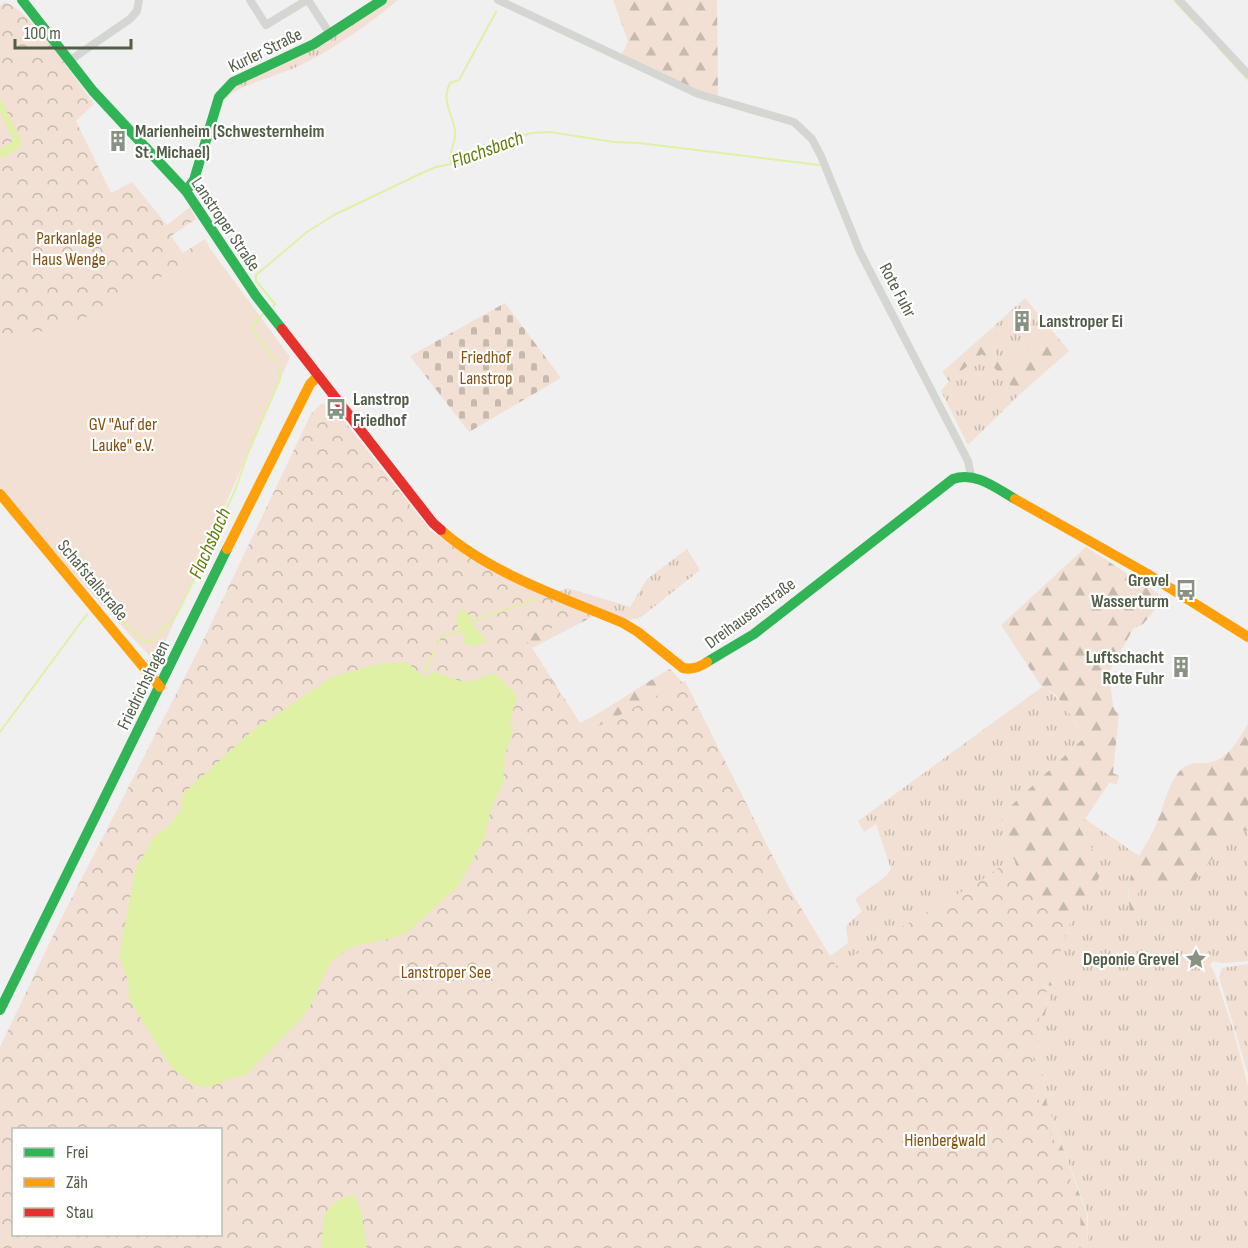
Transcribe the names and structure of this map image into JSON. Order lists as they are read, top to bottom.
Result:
{
  "streets": {
    "main road": [
      "Kurler Straße",
      "Lanstroper Straße",
      "Schafstallstraße",
      "Dreihausenstraße",
      "Friedrichshagen"
    ],
    "street": ["Rote Fuhr"]
  },
  "crossings": [
    ["Kurler Straße", "Lanstroper Straße"],
    ["Lanstroper Straße", "Dreihausenstraße"],
    ["Lanstroper Straße", "Friedrichshagen"],
    ["Rote Fuhr", "Dreihausenstraße"],
    ["Schafstallstraße", "Friedrichshagen"]
  ],
  "water": ["Flachsbach"],
  "parks": [
    "Parkanlage Haus Wenge",
    "Friedhof Lanstrop",
    "GV \"Auf der Lauke\" e.V.",
    "Lanstroper See",
    "Hienbergwald"
  ],
  "places": {
    "building": ["Marienheim (Schwesternheim St. Michael)", "Lanstroper Ei", "Luftschacht Rote Fuhr"],
    "bus stop": ["Lanstrop Friedhof", "Grevel Wasserturm"],
    "place": ["Deponie Grevel"]
  },
  "legend": ["Frei", "Zäh", "Stau"],
  "scale_bar": "100 m"
}
